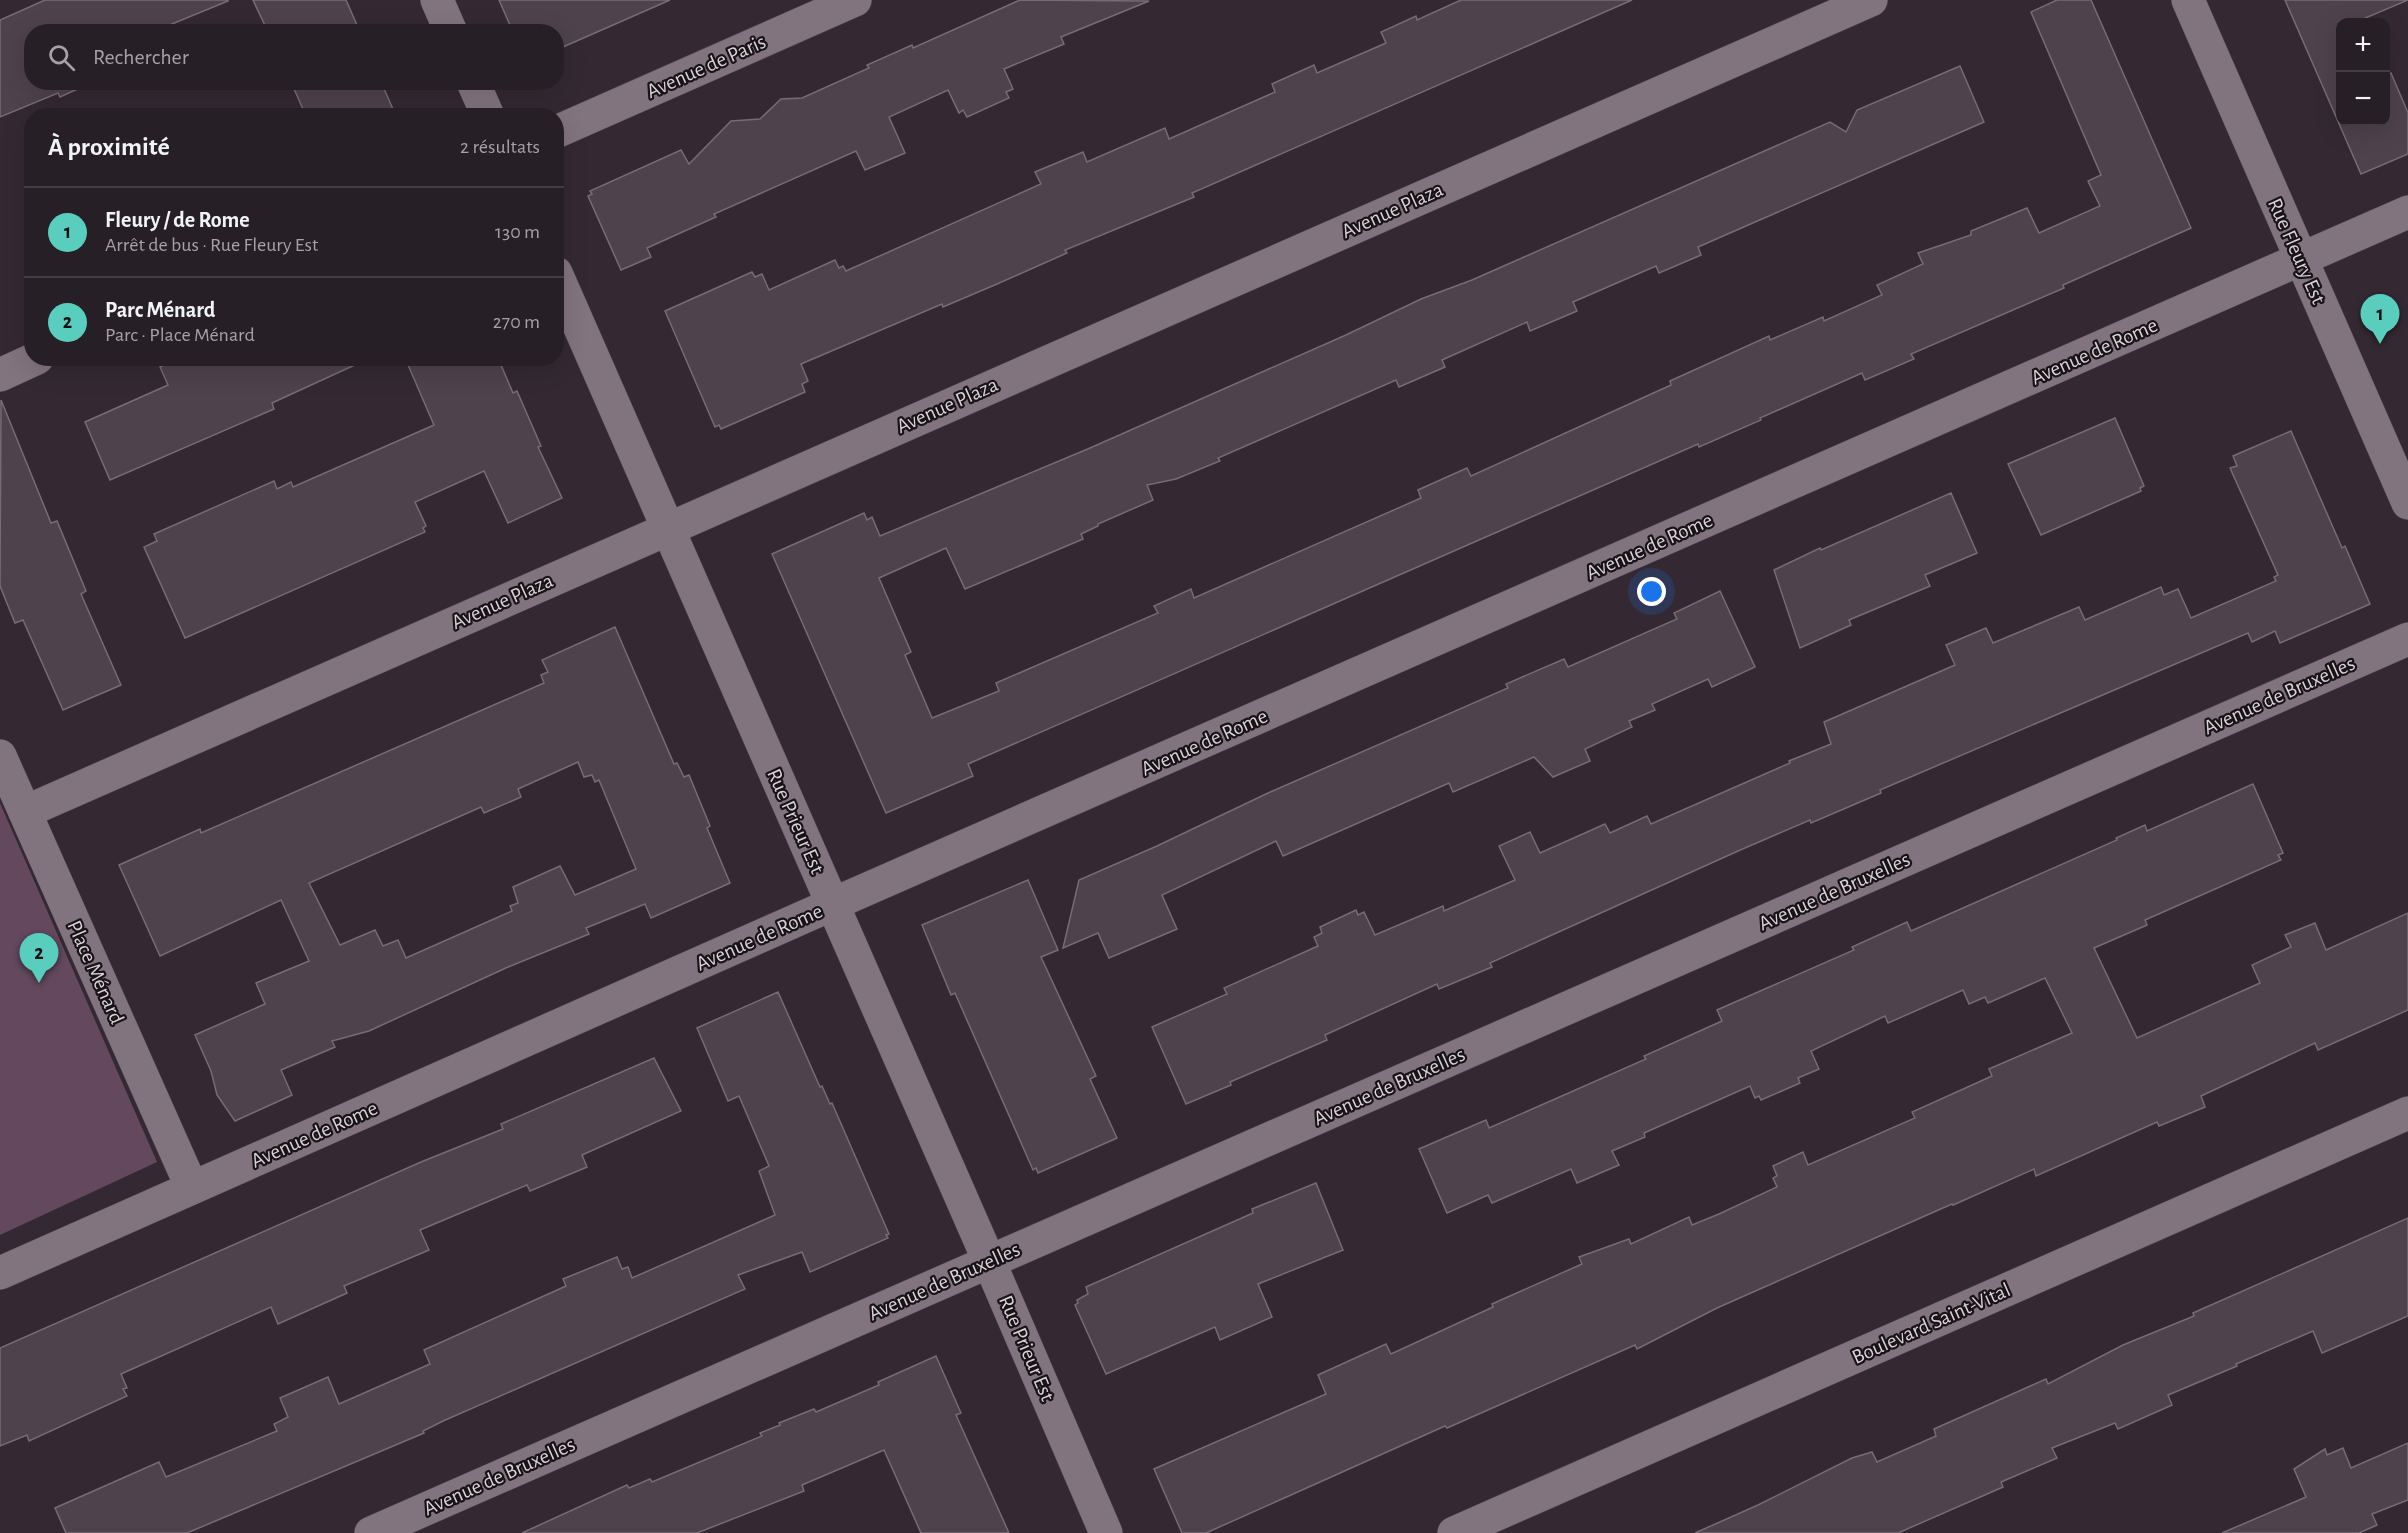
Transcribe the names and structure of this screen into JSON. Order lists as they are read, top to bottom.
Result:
{
  "streets": {
    "street": [
      "Avenue de Paris",
      "Avenue Plaza",
      "Rue Fleury Est",
      "Avenue de Rome",
      "Avenue de Bruxelles",
      "Rue Prieur Est",
      "Place Ménard",
      "Boulevard Saint-Vital"
    ]
  },
  "crossings": [
    ["Avenue Plaza", "Rue Prieur Est"],
    ["Avenue Plaza", "Place Ménard"],
    ["Rue Fleury Est", "Avenue de Rome"],
    ["Avenue de Rome", "Rue Prieur Est"],
    ["Avenue de Rome", "Place Ménard"],
    ["Avenue de Bruxelles", "Rue Prieur Est"]
  ],
  "page": {
    "map_buttons": ["+", "−"],
    "search": "Rechercher",
    "heading": ["À proximité", "2 résultats"],
    "list": [
      {
        "mark": "1",
        "name": "Fleury / de Rome",
        "note": "Arrêt de bus · Rue Fleury Est",
        "value": "130 m"
      },
      {
        "mark": "2",
        "name": "Parc Ménard",
        "note": "Parc · Place Ménard",
        "value": "270 m"
      }
    ],
    "pins": ["1", "2"]
  }
}
